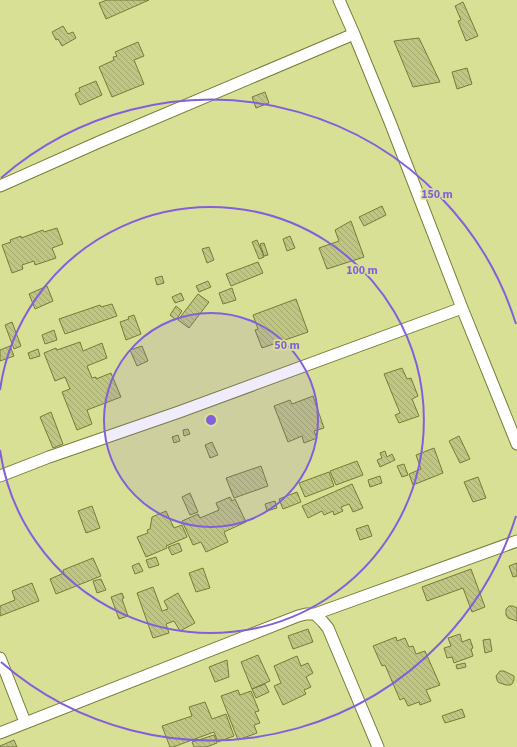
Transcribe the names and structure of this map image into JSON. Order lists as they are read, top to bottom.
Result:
{
  "rings": ["150 m", "100 m", "50 m"]
}
